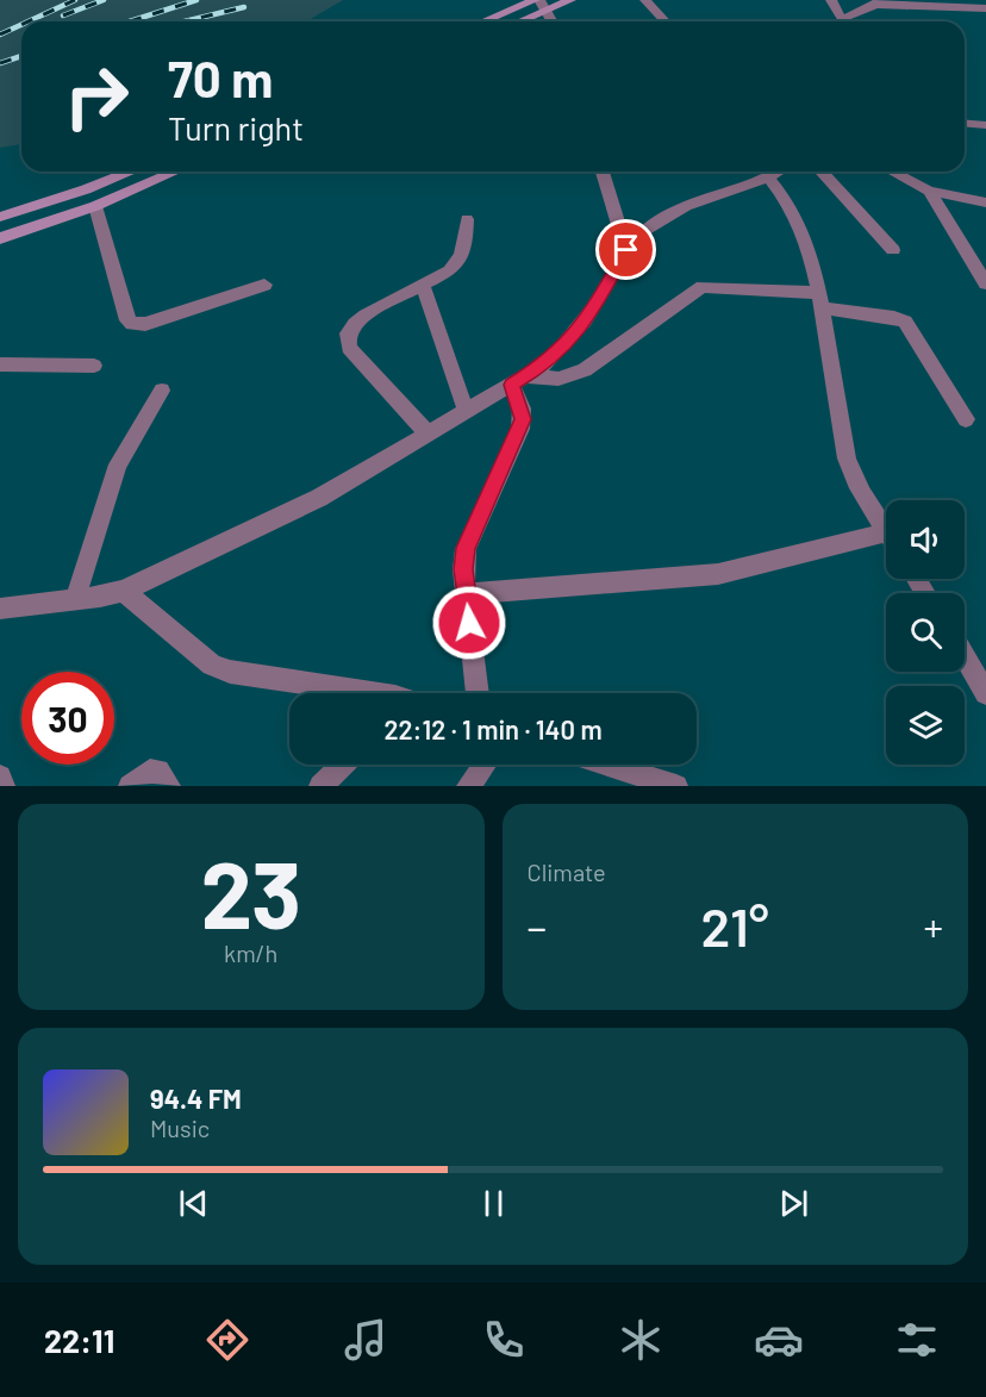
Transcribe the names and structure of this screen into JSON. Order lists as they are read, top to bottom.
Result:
{
  "page": {
    "turn": ["70 m", "Turn right"],
    "limit": "30",
    "trip": "22:12 · 1 min · 140 m",
    "tile": [
      ["23", "km/h"],
      "Climate"
    ],
    "heat": ["−", "21°", "+"],
    "song": ["94.4 FM", "Music"],
    "tabs": "22:11"
  }
}
